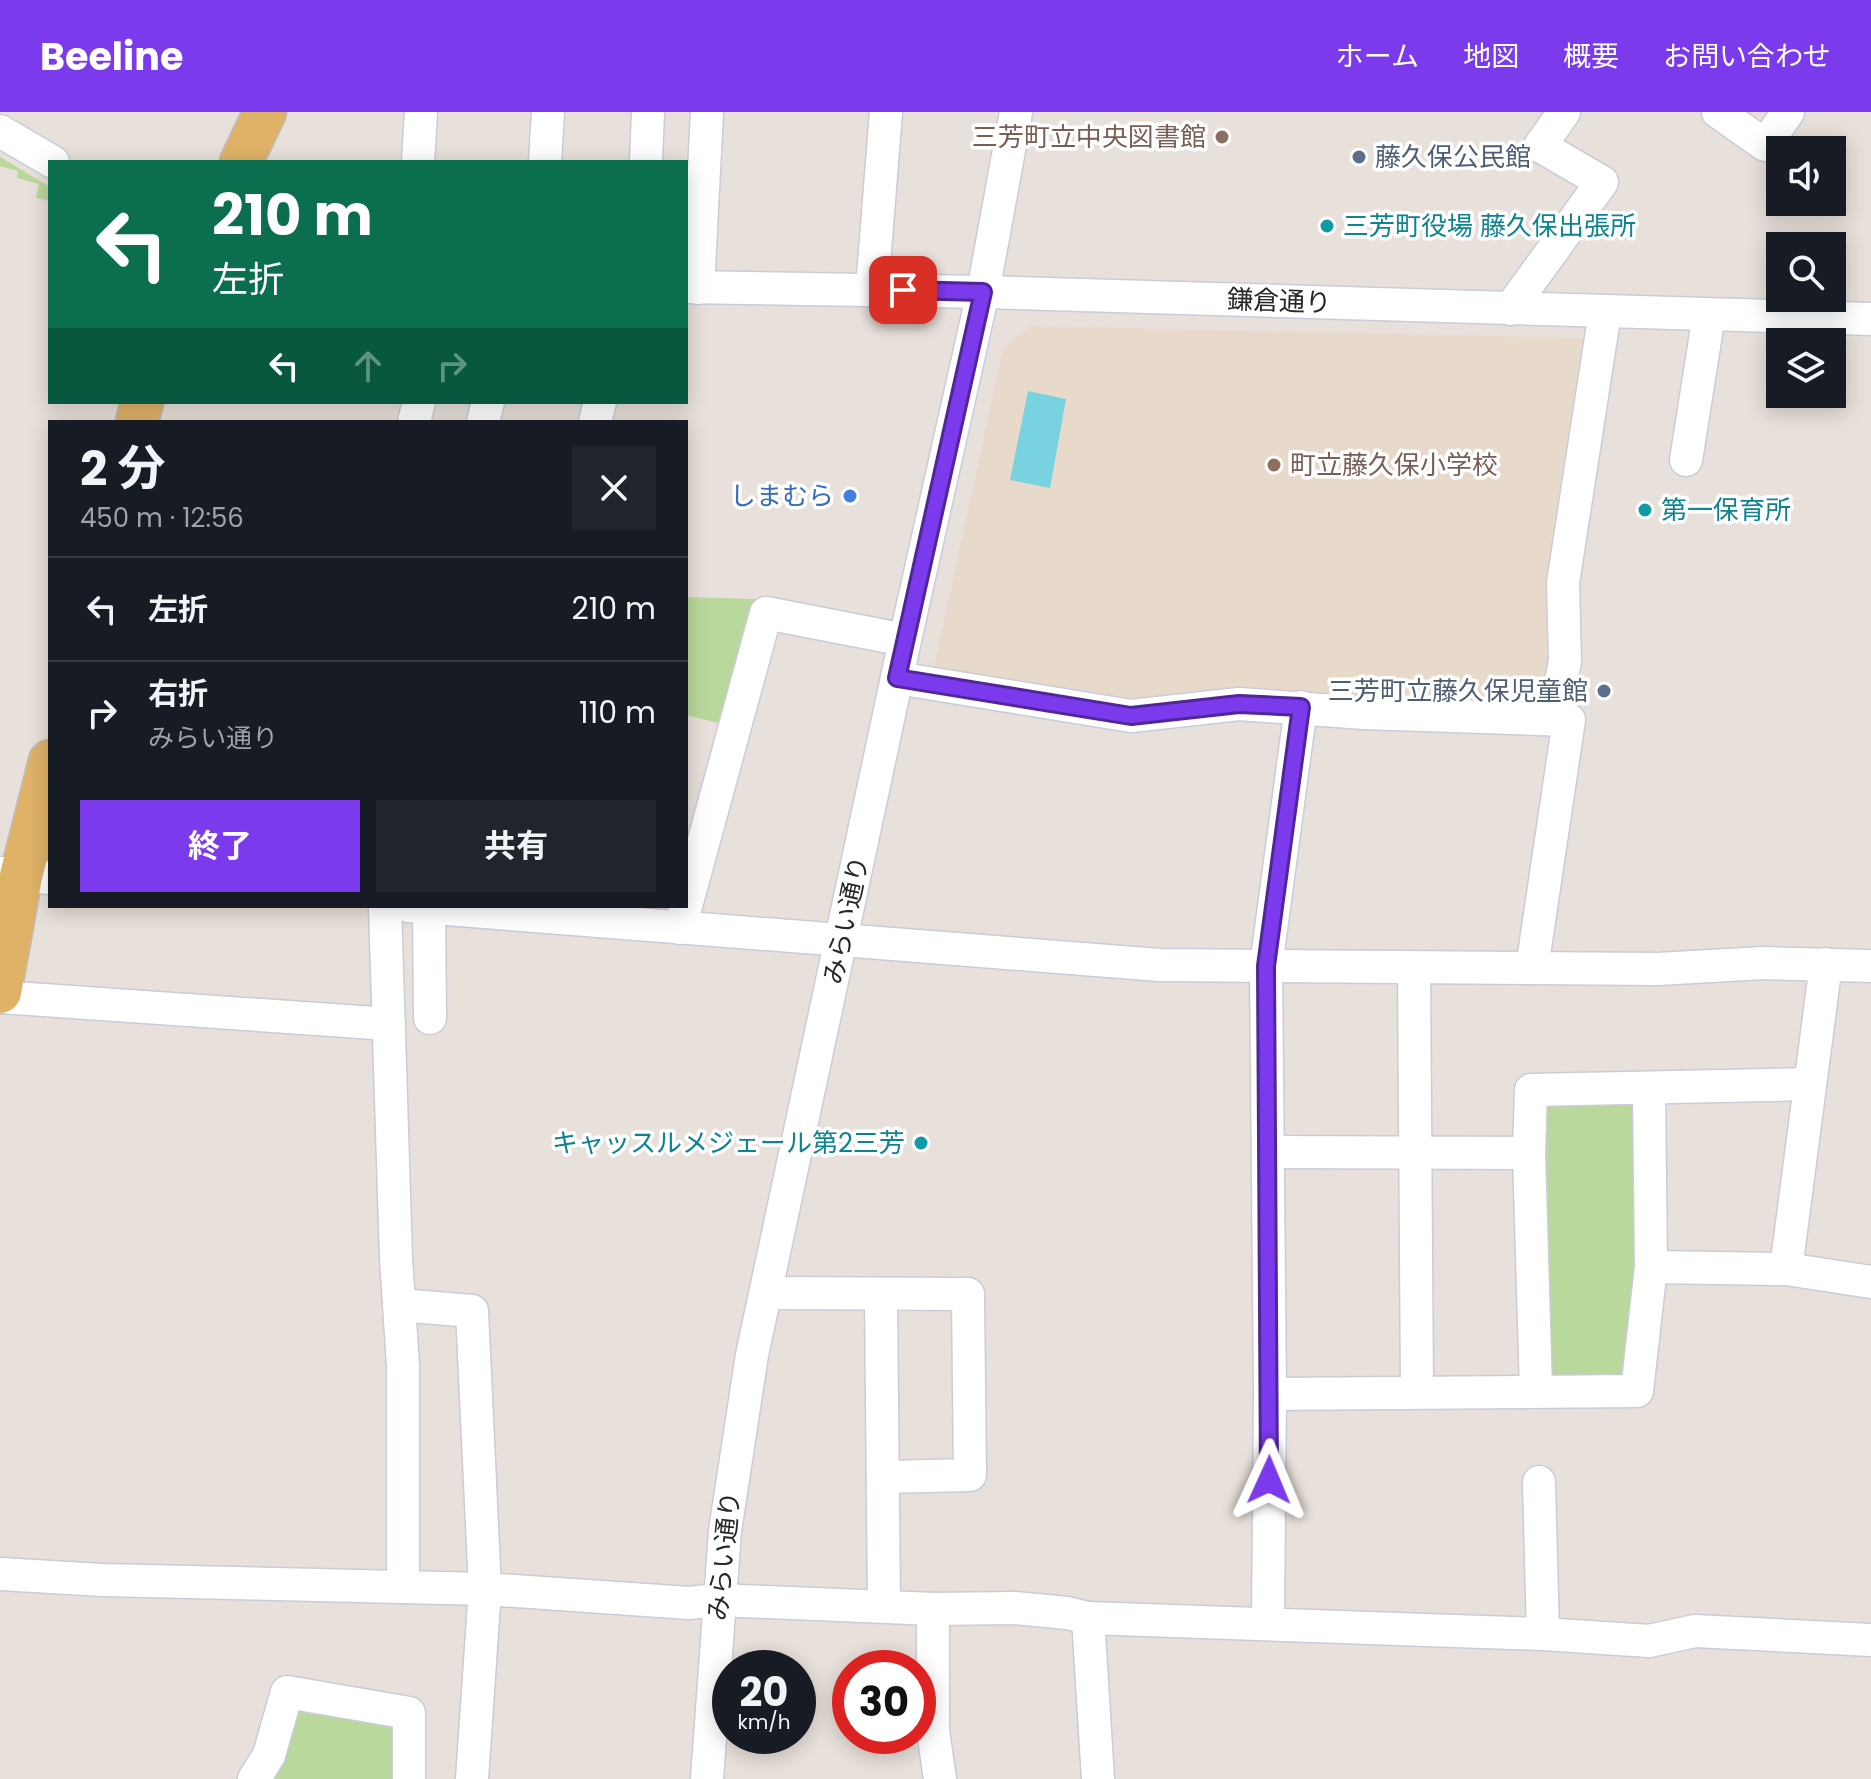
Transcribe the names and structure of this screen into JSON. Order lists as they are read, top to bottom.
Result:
{
  "streets": {
    "street": ["鎌倉通り", "みらい通り"]
  },
  "crossings": [
    ["鎌倉通り", "みらい通り"]
  ],
  "places": [
    "三芳町立中央図書館",
    "藤久保公民館",
    "三芳町役場 藤久保出張所",
    "町立藤久保小学校",
    "しまむら",
    "第一保育所",
    "三芳町立藤久保児童館",
    "キャッスルメジェール第2三芳"
  ],
  "page": {
    "header": "Beeline",
    "nav": [
      "ホーム",
      "地図",
      "概要",
      "お問い合わせ"
    ],
    "turn": ["210 m", "左折"],
    "heading": ["2 分", "450 m · 12:56"],
    "list": [
      {
        "name": "左折",
        "value": "210 m"
      },
      {
        "name": "右折",
        "note": "みらい通り",
        "value": "110 m"
      }
    ],
    "buttons": ["終了", "共有"],
    "speed": "20 km/h",
    "limit": "30"
  }
}
